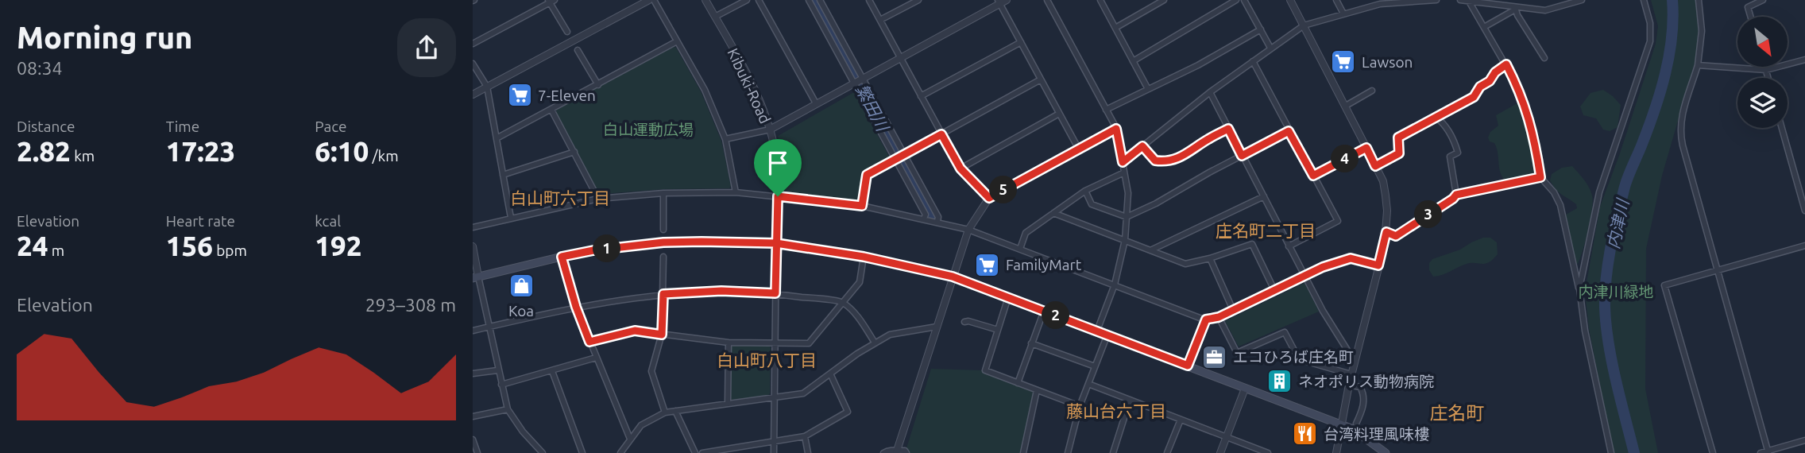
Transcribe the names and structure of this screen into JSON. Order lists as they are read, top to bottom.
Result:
{
  "streets": {
    "street": ["Kibuki-Road"]
  },
  "districts": [
    "白山町六丁目",
    "庄名町二丁目",
    "白山町八丁目",
    "藤山台六丁目",
    "庄名町"
  ],
  "water": ["繁田川", "内津川"],
  "parks": ["白山運動広場", "内津川緑地"],
  "places": {
    "supermarket": ["Lawson", "7-Eleven", "FamilyMart"],
    "shop": ["Koa"],
    "office": ["エコひろば庄名町"],
    "building": ["ネオポリス動物病院"],
    "restaurant": ["台湾料理風味樓"]
  },
  "north": "bottom right",
  "page": {
    "heading": ["Morning run", "08:34"],
    "stats": [
      ["Distance", "2.82 km"],
      ["Time", "17:23"],
      ["Pace", "6:10 /km"],
      ["Elevation", "24 m"],
      ["Heart rate", "156 bpm"],
      ["kcal", "192"]
    ],
    "pins": [
      "4",
      "5",
      "3",
      "1",
      "2"
    ],
    "chart": ["Elevation", "293–308 m"]
  }
}
